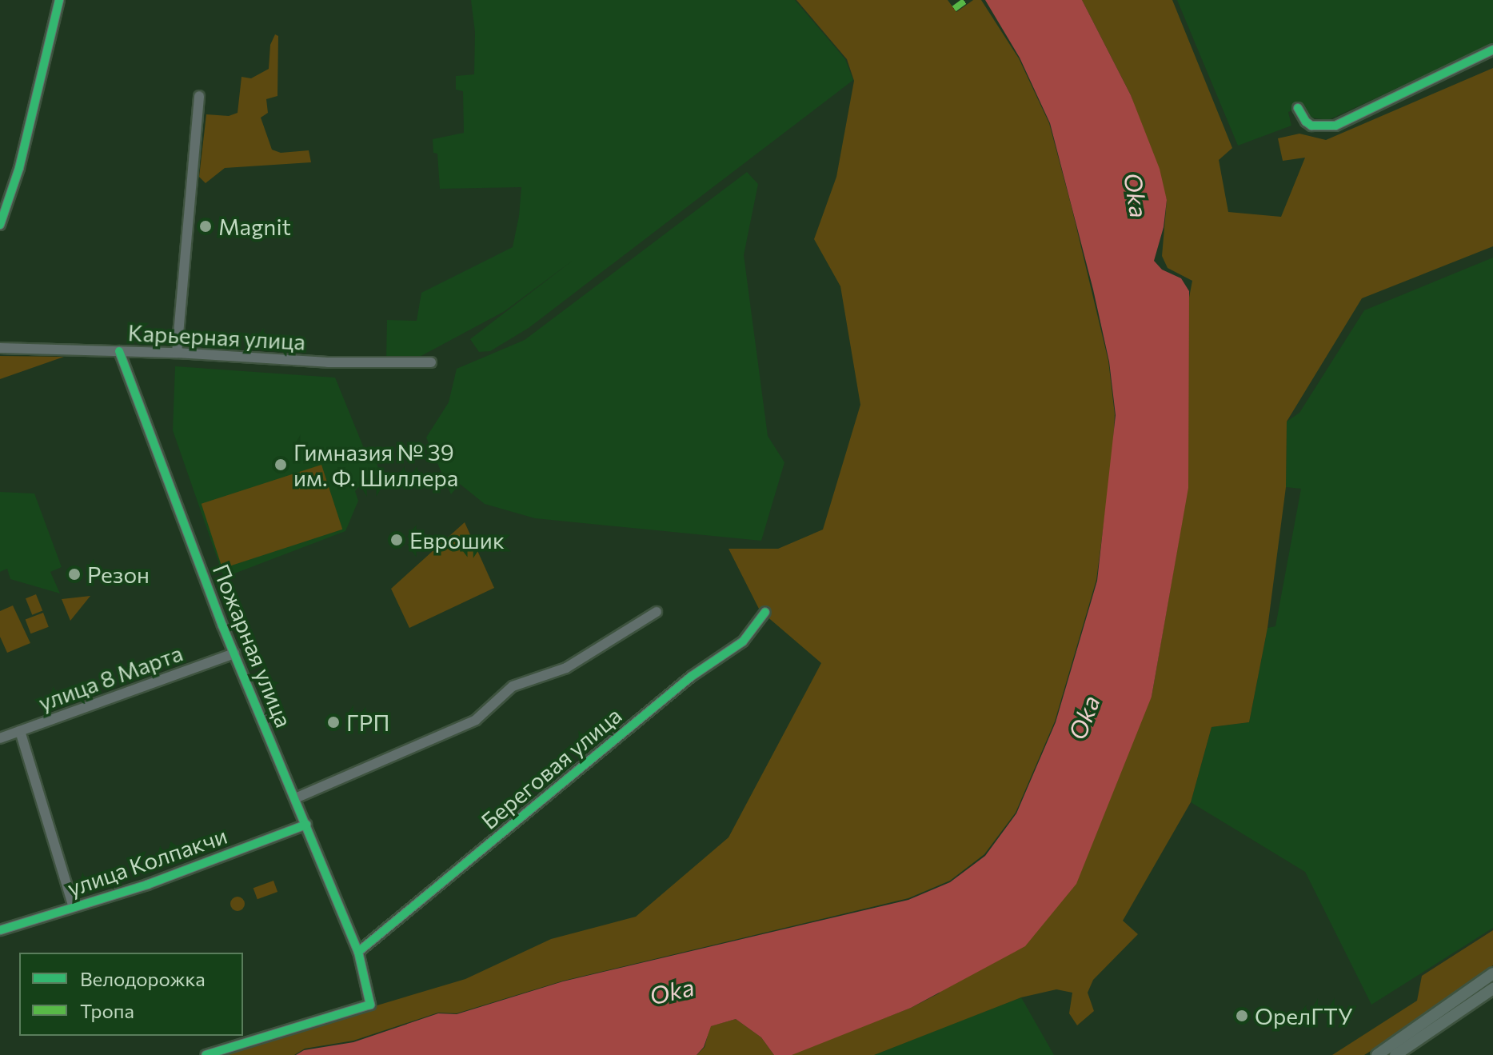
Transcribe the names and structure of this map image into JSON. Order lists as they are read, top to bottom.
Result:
{
  "streets": {
    "street": [
      "Карьерная улица",
      "Пожарная улица",
      "улица 8 Марта",
      "Береговая улица",
      "улица Колпакчи"
    ]
  },
  "crossings": [
    ["Карьерная улица", "Пожарная улица"],
    ["Пожарная улица", "улица 8 Марта"],
    ["Пожарная улица", "Береговая улица"],
    ["Пожарная улица", "улица Колпакчи"]
  ],
  "water": ["Oka"],
  "places": [
    "Magnit",
    "Гимназия № 39 им. Ф. Шиллера",
    "Еврошик",
    "Резон",
    "ГРП",
    "ОрелГТУ"
  ],
  "legend": ["Велодорожка", "Тропа"]
}
